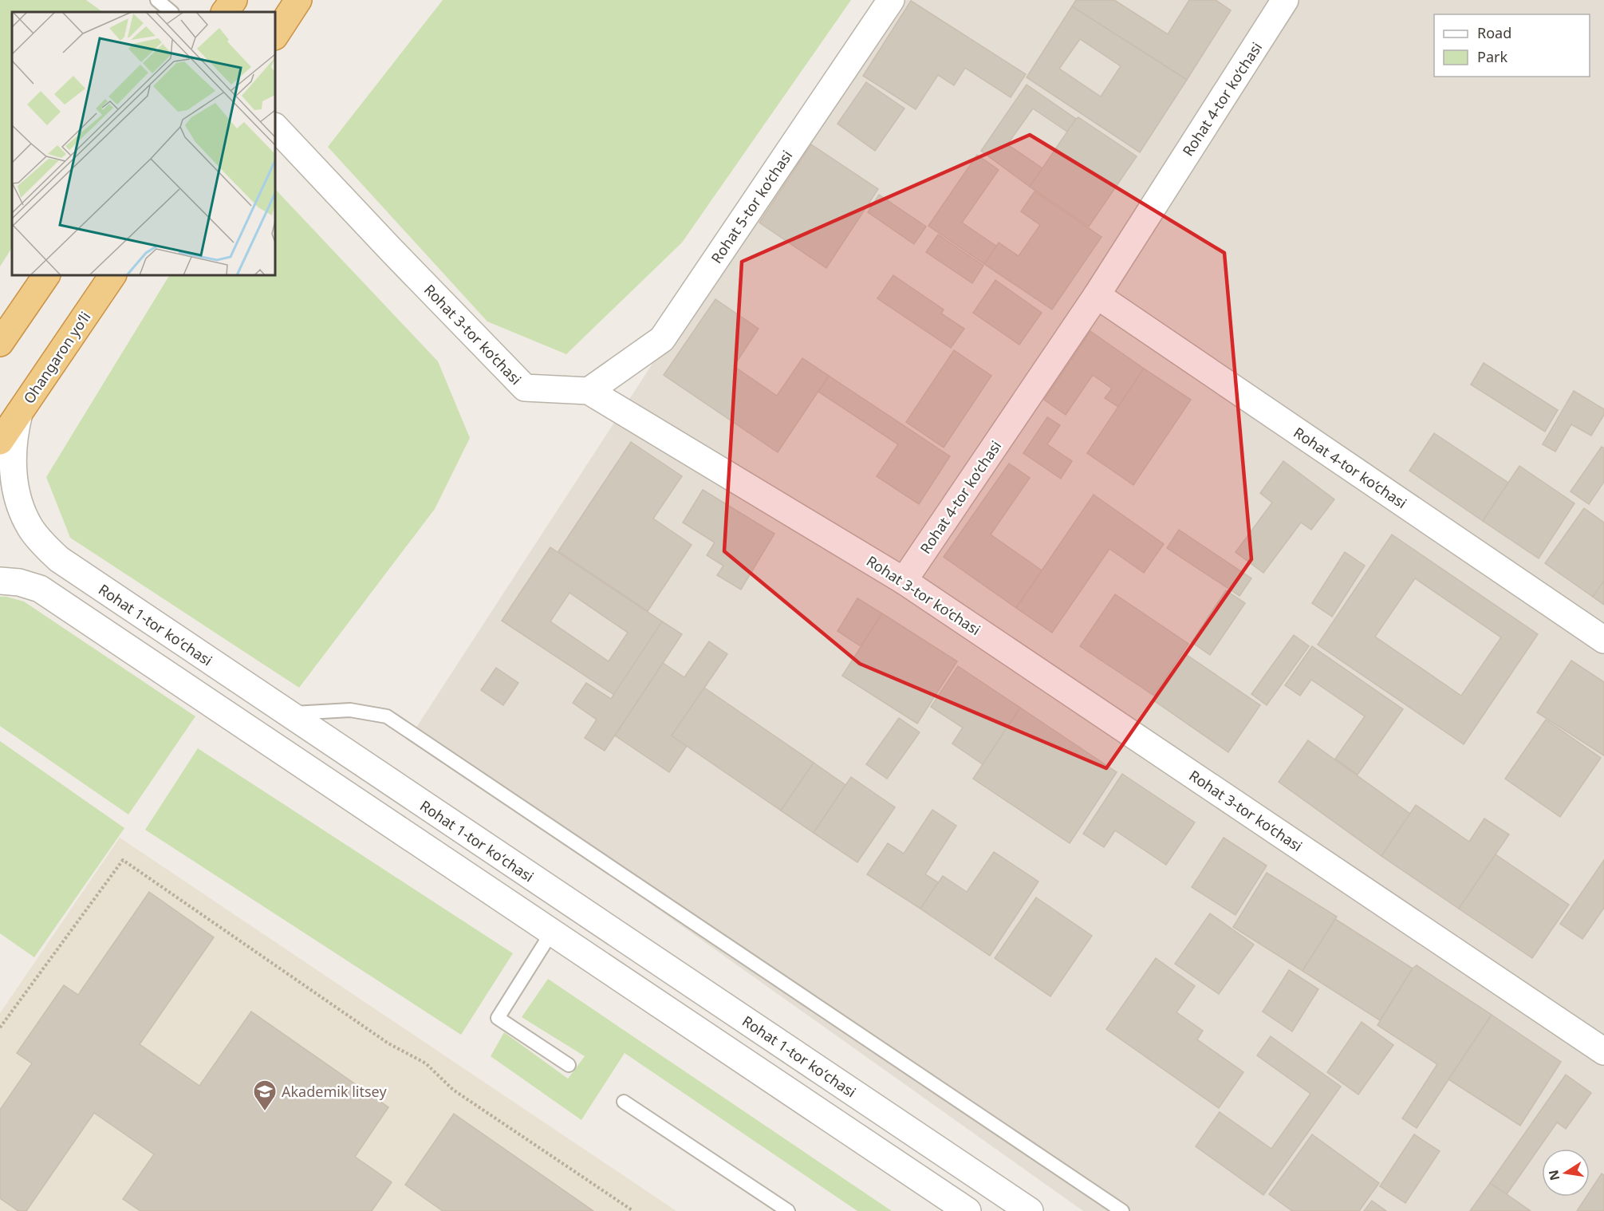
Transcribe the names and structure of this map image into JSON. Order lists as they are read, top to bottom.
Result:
{
  "streets": {
    "highway": ["Ohangaron yoʻli"],
    "street": [
      "Rohat 4-tor ko‘chasi",
      "Rohat 5-tor ko‘chasi",
      "Rohat 3-tor ko‘chasi",
      "Rohat 1-tor koʻchasi"
    ]
  },
  "crossings": [
    ["Rohat 4-tor ko‘chasi", "Rohat 3-tor ko‘chasi"],
    ["Rohat 5-tor ko‘chasi", "Rohat 3-tor ko‘chasi"],
    ["Ohangaron yoʻli", "Rohat 1-tor koʻchasi"]
  ],
  "places": {
    "school or university": ["Akademik litsey"]
  },
  "legend": ["Road", "Park"],
  "north": "left"
}
